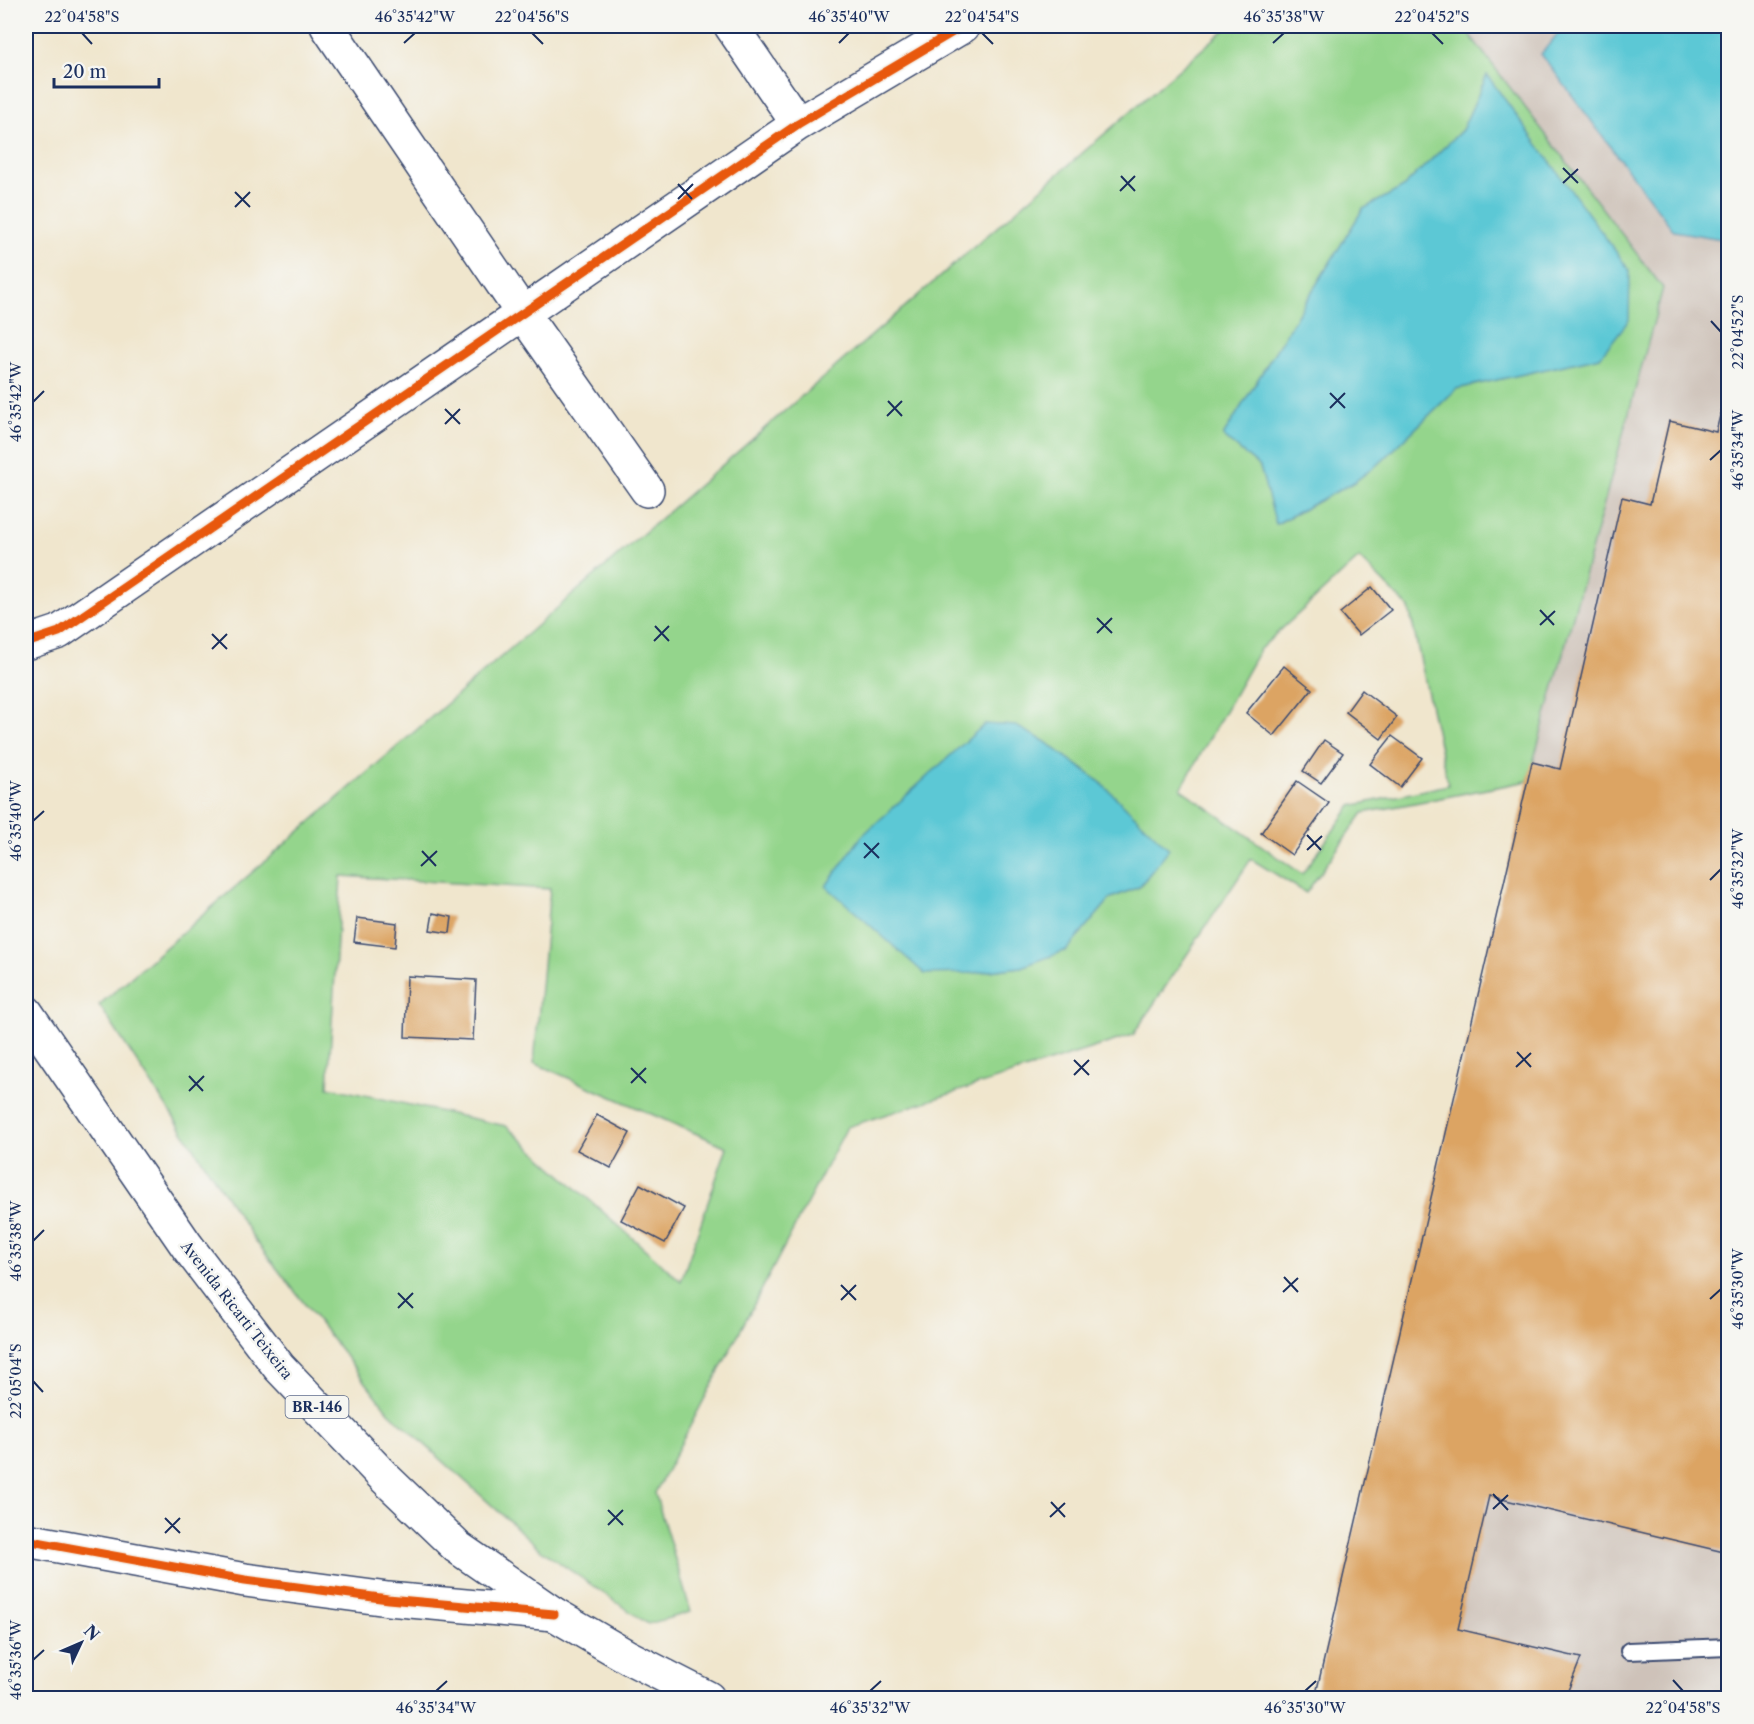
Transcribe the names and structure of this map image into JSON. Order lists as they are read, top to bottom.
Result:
{
  "streets": {
    "street": ["Avenida Ricarti Teixeira", "BR-146"]
  },
  "scale_bar": "20 m",
  "north": "top right",
  "coordinates": [
    "22°04'58\"S",
    "46°35'42\"W",
    "22°04'56\"S",
    "46°35'40\"W",
    "22°04'54\"S",
    "46°35'38\"W",
    "22°04'52\"S",
    "46°35'34\"W",
    "46°35'32\"W",
    "46°35'30\"W",
    "22°05'04\"S",
    "46°35'36\"W"
  ]
}
